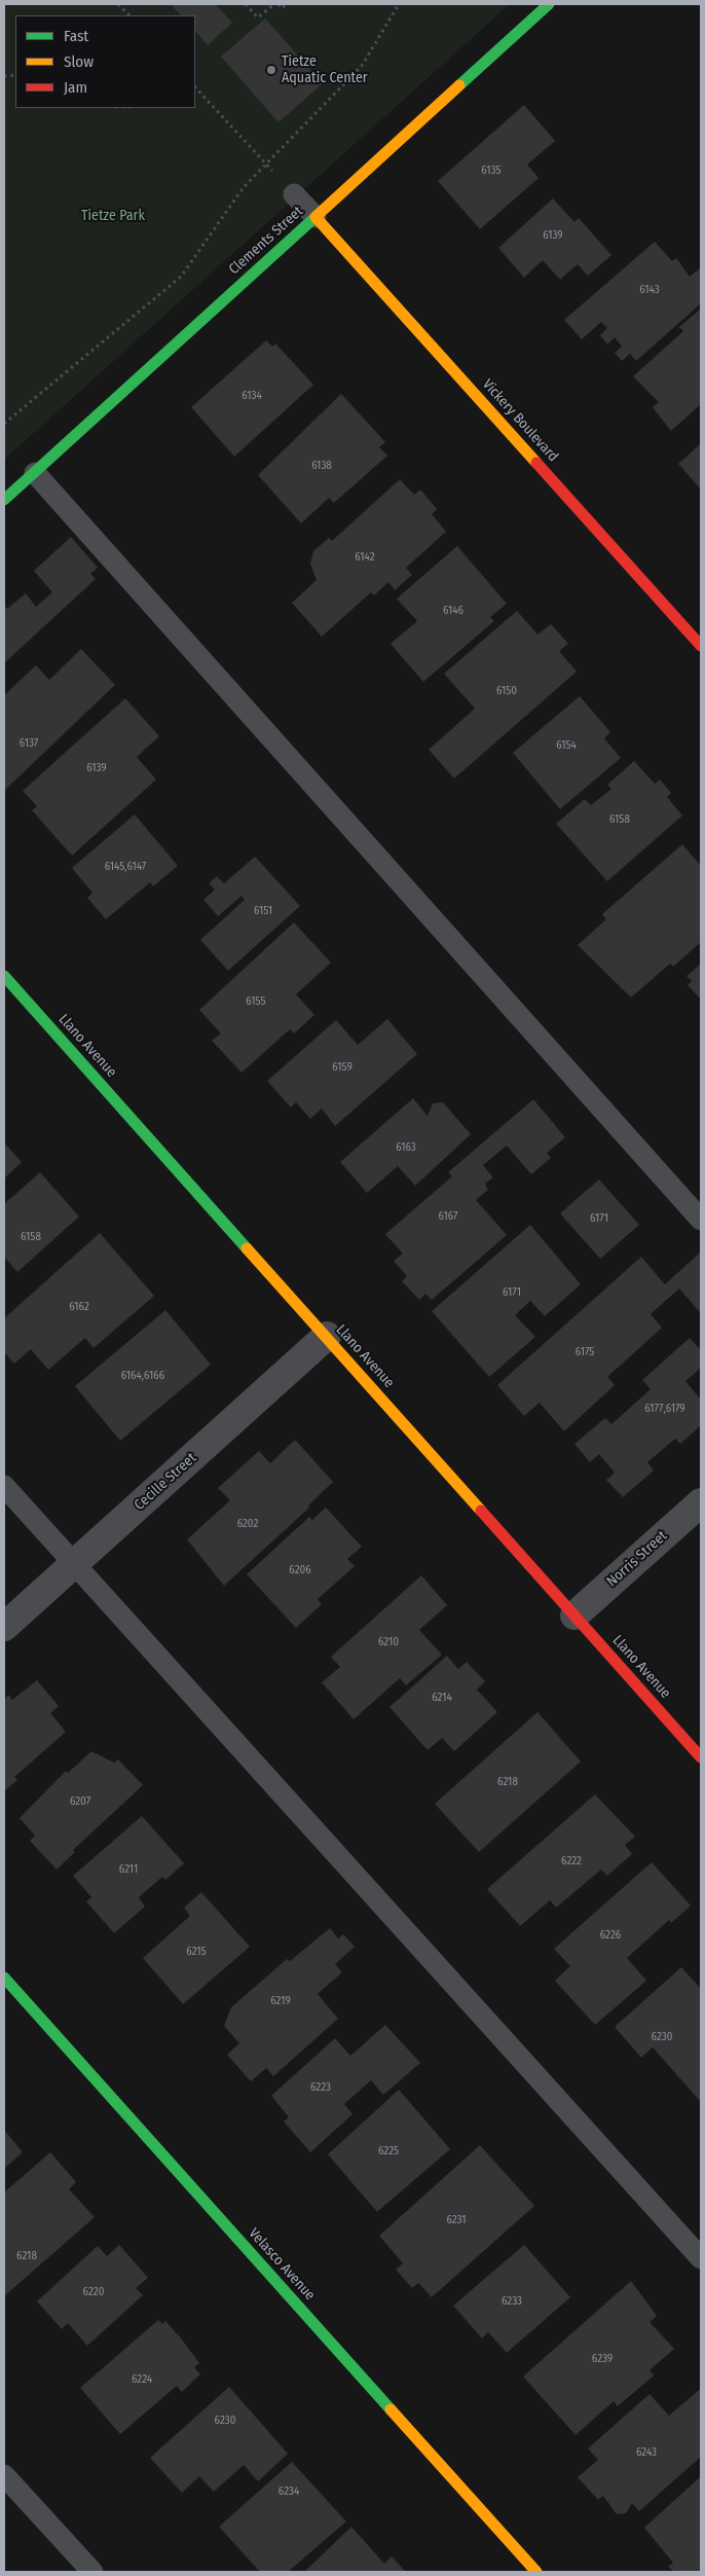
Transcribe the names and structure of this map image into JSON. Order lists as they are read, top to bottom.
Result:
{
  "streets": {
    "street": [
      "Clements Street",
      "Vickery Boulevard",
      "Llano Avenue",
      "Cecille Street",
      "Norris Street",
      "Velasco Avenue"
    ]
  },
  "crossings": [
    ["Clements Street", "Vickery Boulevard"],
    ["Llano Avenue", "Cecille Street"],
    ["Llano Avenue", "Norris Street"]
  ],
  "parks": ["Tietze Park"],
  "places": ["Tietze Aquatic Center"],
  "house_numbers": [
    "6135",
    "6139",
    "6143",
    "6134",
    "6138",
    "6142",
    "6146",
    "6150",
    "6137",
    "6154",
    "6139",
    "6158",
    "6145,6147",
    "6151",
    "6155",
    "6159",
    "6163",
    "6167",
    "6171",
    "6158",
    "6171",
    "6162",
    "6175",
    "6164,6166",
    "6177,6179",
    "6202",
    "6206",
    "6210",
    "6214",
    "6218",
    "6207",
    "6222",
    "6211",
    "6226",
    "6215",
    "6219",
    "6230",
    "6223",
    "6225",
    "6231",
    "6218",
    "6220",
    "6233",
    "6239",
    "6224",
    "6230",
    "6243",
    "6234"
  ],
  "legend": ["Fast", "Slow", "Jam"]
}
